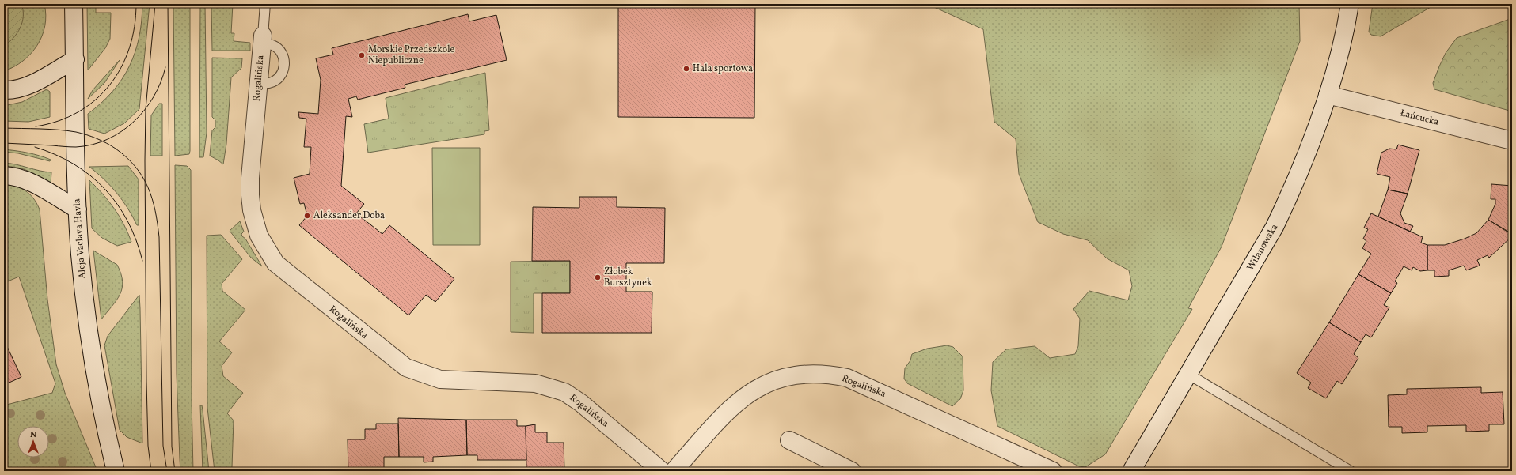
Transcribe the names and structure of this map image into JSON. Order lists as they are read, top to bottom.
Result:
{
  "streets": {
    "street": [
      "Rogalińska",
      "Łańcucka",
      "Aleja Vaclava Havla",
      "Wilanowska"
    ]
  },
  "crossings": [
    ["Łańcucka", "Wilanowska"]
  ],
  "places": [
    "Morskie Przedszkole Niepubliczne",
    "Hala sportowa",
    "Aleksander Doba",
    "Żłobek Bursztynek"
  ],
  "north": "top"
}
